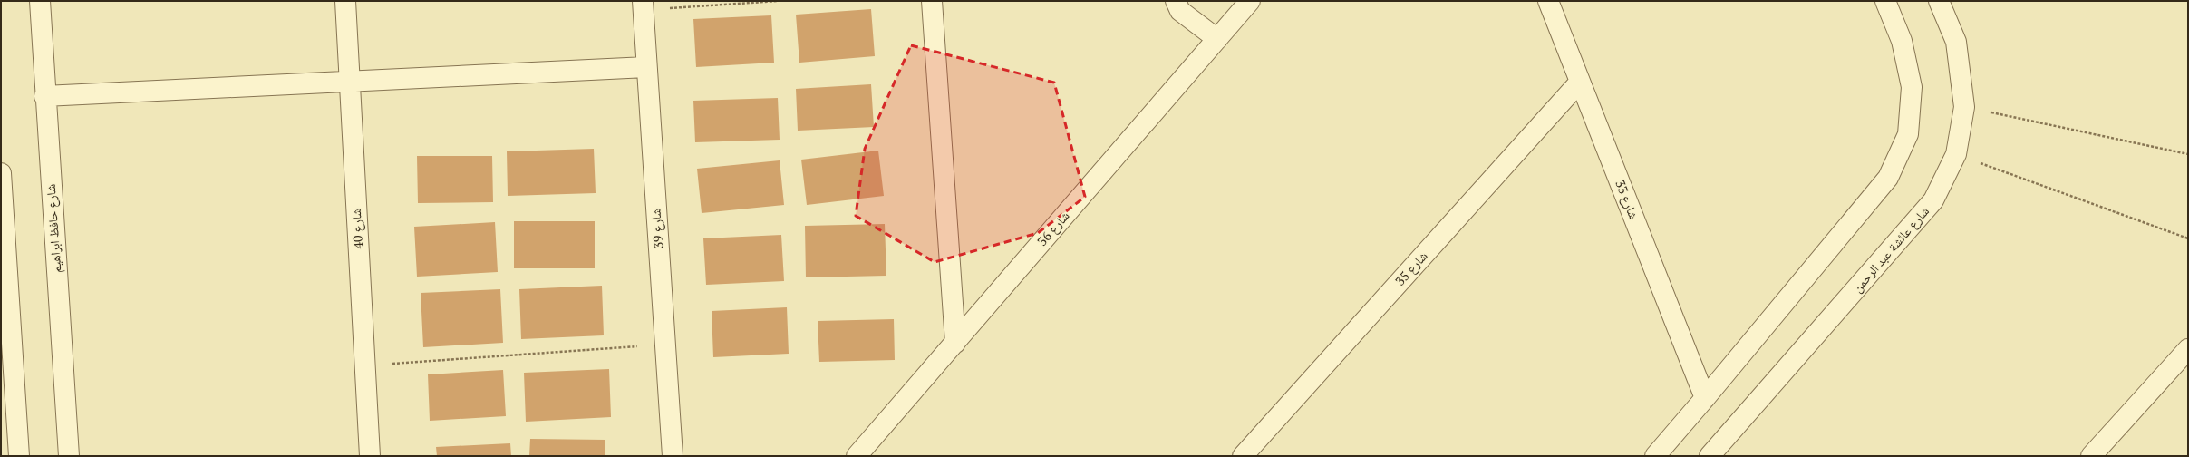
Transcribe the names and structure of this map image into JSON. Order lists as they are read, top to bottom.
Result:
{
  "streets": {
    "street": [
      "شارع 33",
      "شارع حافظ ابراهيم",
      "شارع 40",
      "شارع 39",
      "شارع 36",
      "شارع عائشة عبد الرحمن",
      "شارع 35"
    ]
  },
  "crossings": [
    ["شارع 33", "شارع 35"]
  ]
}
